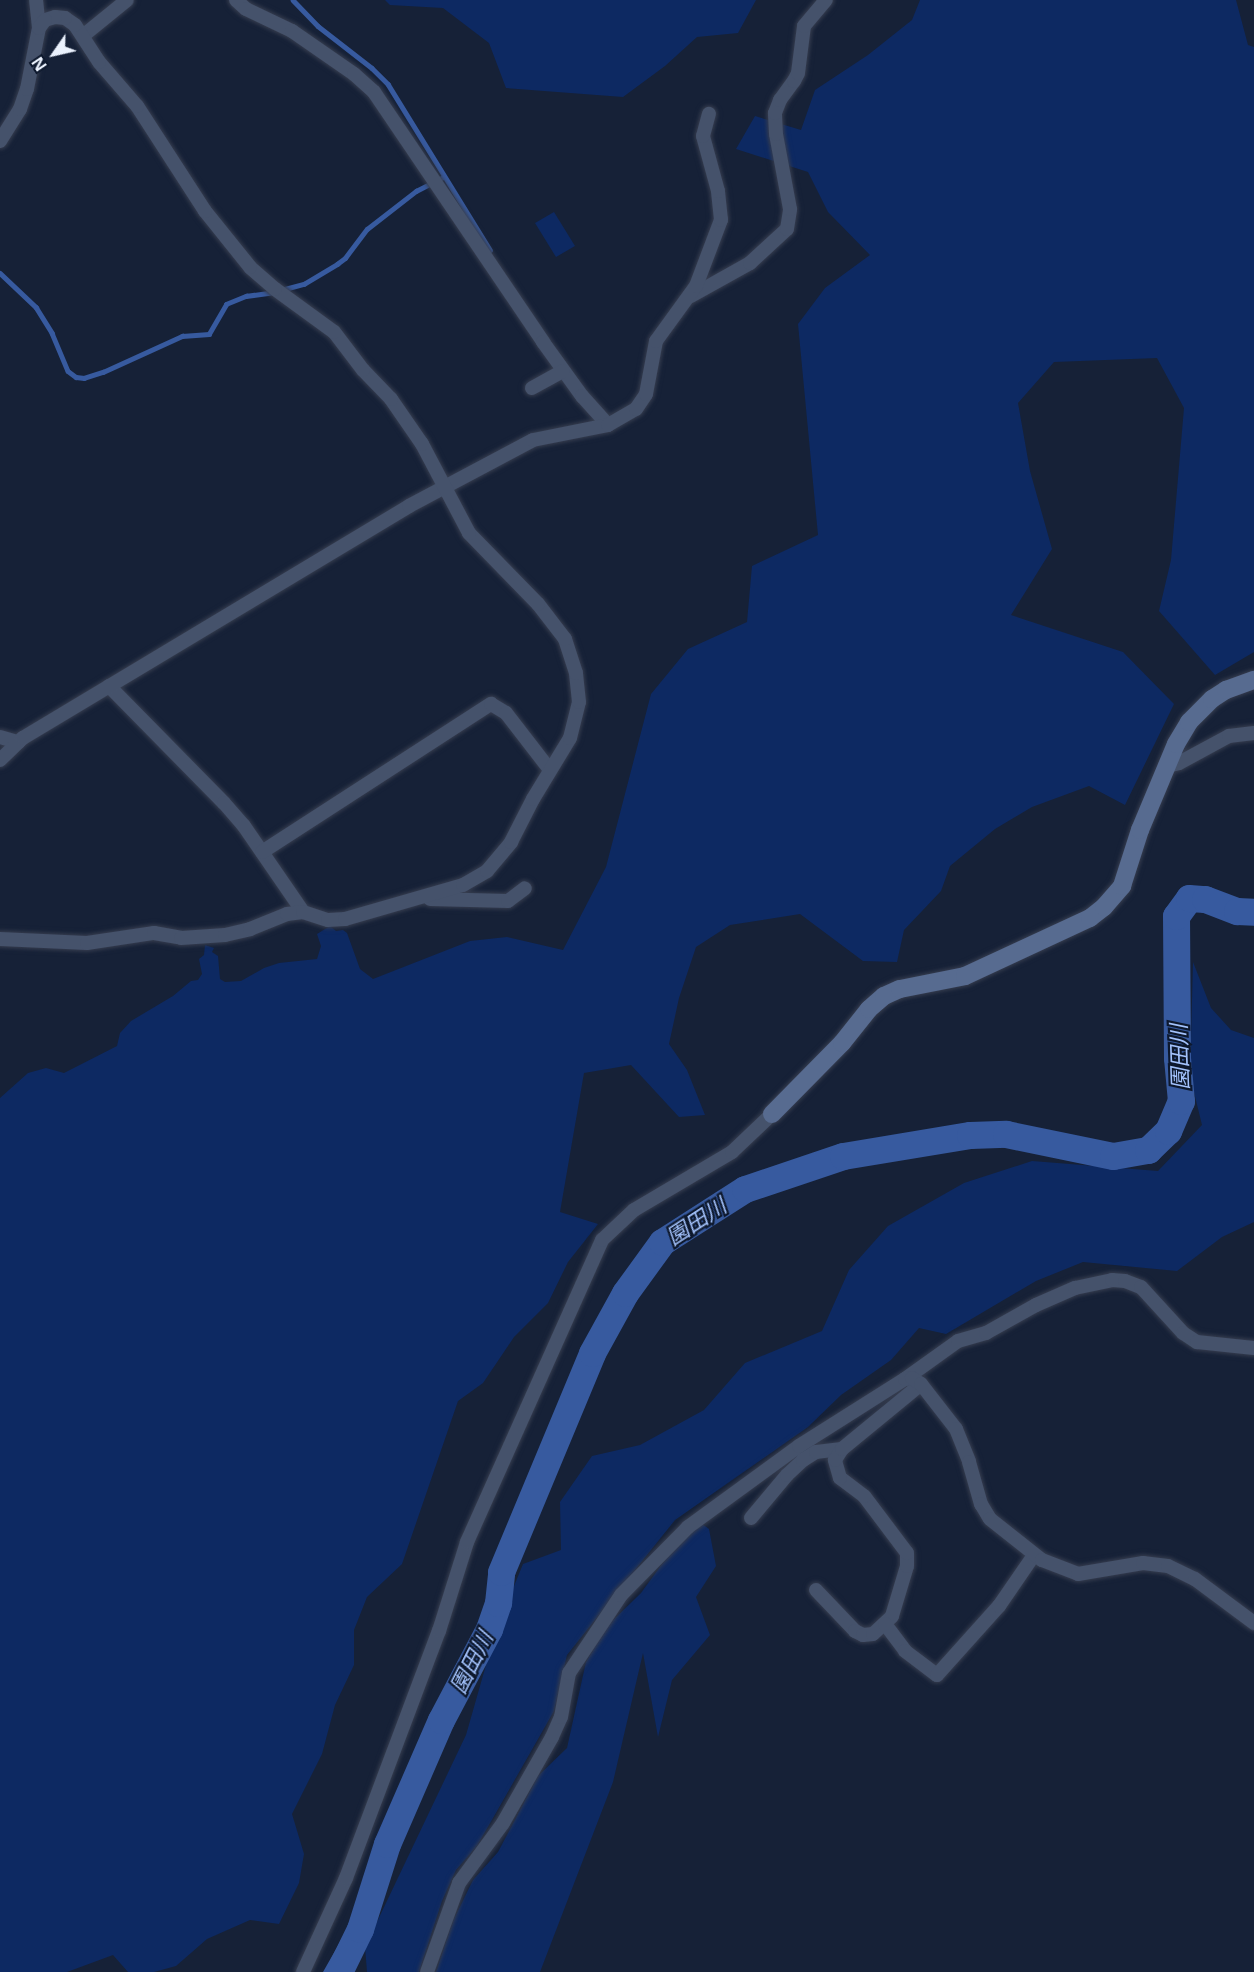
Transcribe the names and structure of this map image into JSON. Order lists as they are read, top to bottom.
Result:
{
  "water": ["園田川"],
  "north": "bottom left"
}
